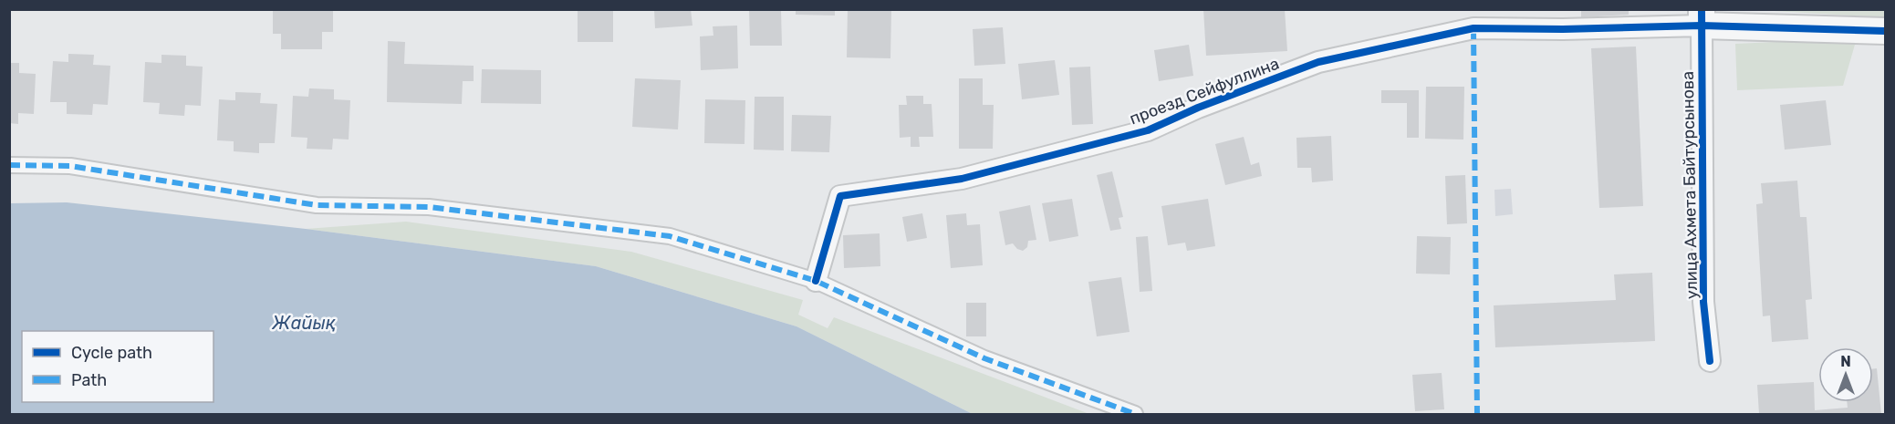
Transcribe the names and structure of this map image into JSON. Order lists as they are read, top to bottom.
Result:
{
  "streets": {
    "street": ["проезд Сейфуллина", "улица Ахмета Байтурсынова"]
  },
  "crossings": [
    ["проезд Сейфуллина", "улица Ахмета Байтурсынова"]
  ],
  "water": ["Жайық"],
  "legend": ["Cycle path", "Path"],
  "north": "top"
}
